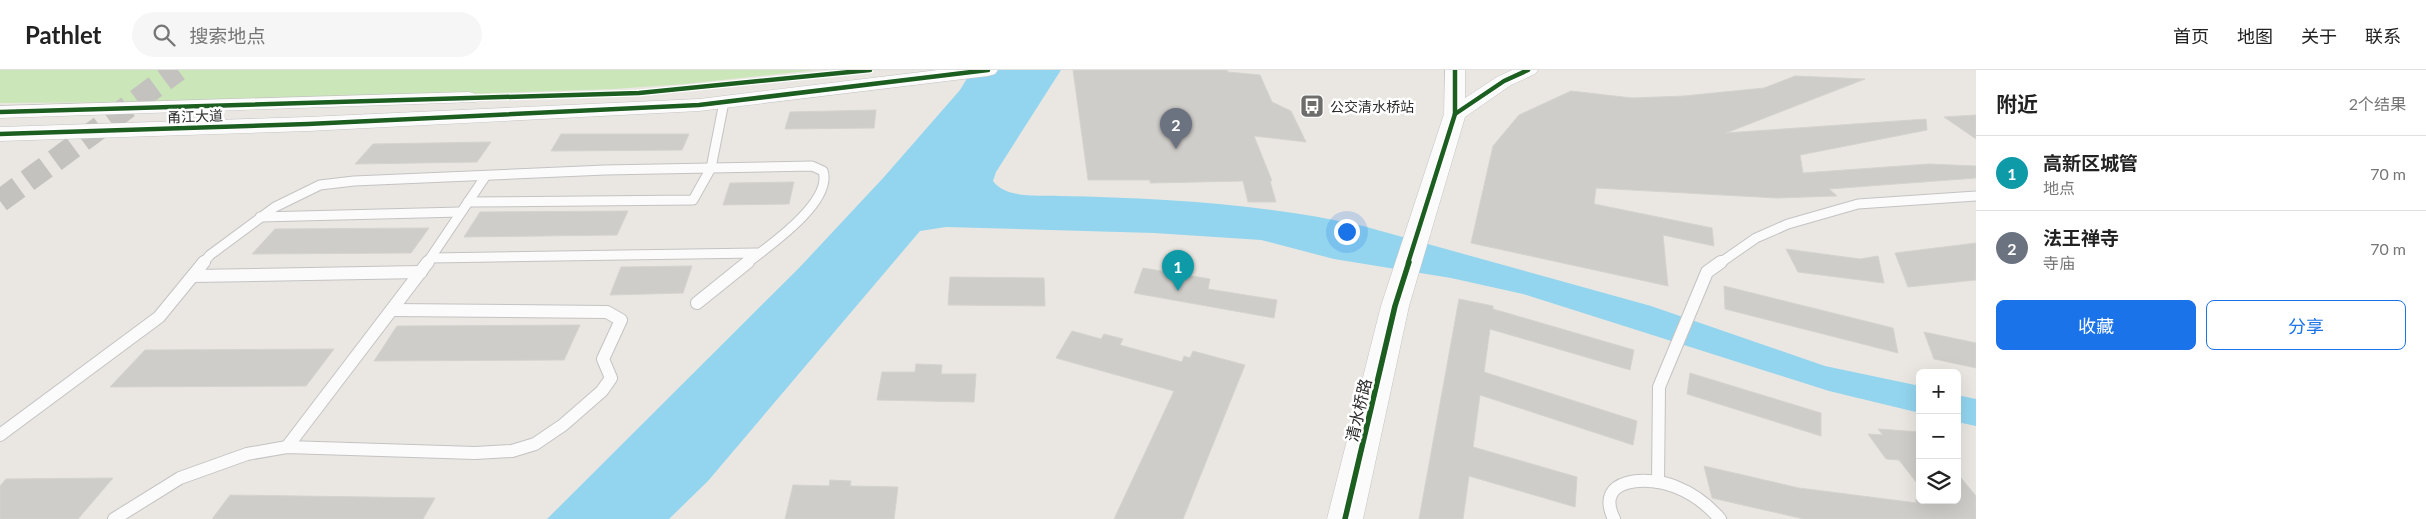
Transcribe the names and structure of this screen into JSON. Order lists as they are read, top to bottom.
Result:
{
  "streets": {
    "main road": ["甬江大道", "清水桥路"]
  },
  "places": {
    "bus stop": ["公交清水桥站"]
  },
  "page": {
    "header": "Pathlet",
    "search": "搜索地点",
    "nav": [
      "首页",
      "地图",
      "关于",
      "联系"
    ],
    "heading": ["附近", "2个结果"],
    "pins": ["2", "1"],
    "list": [
      {
        "mark": "1",
        "name": "高新区城管",
        "note": "地点",
        "value": "70 m"
      },
      {
        "mark": "2",
        "name": "法王禅寺",
        "note": "寺庙",
        "value": "70 m"
      }
    ],
    "buttons": ["收藏", "分享"],
    "map_buttons": ["+", "−"]
  }
}
